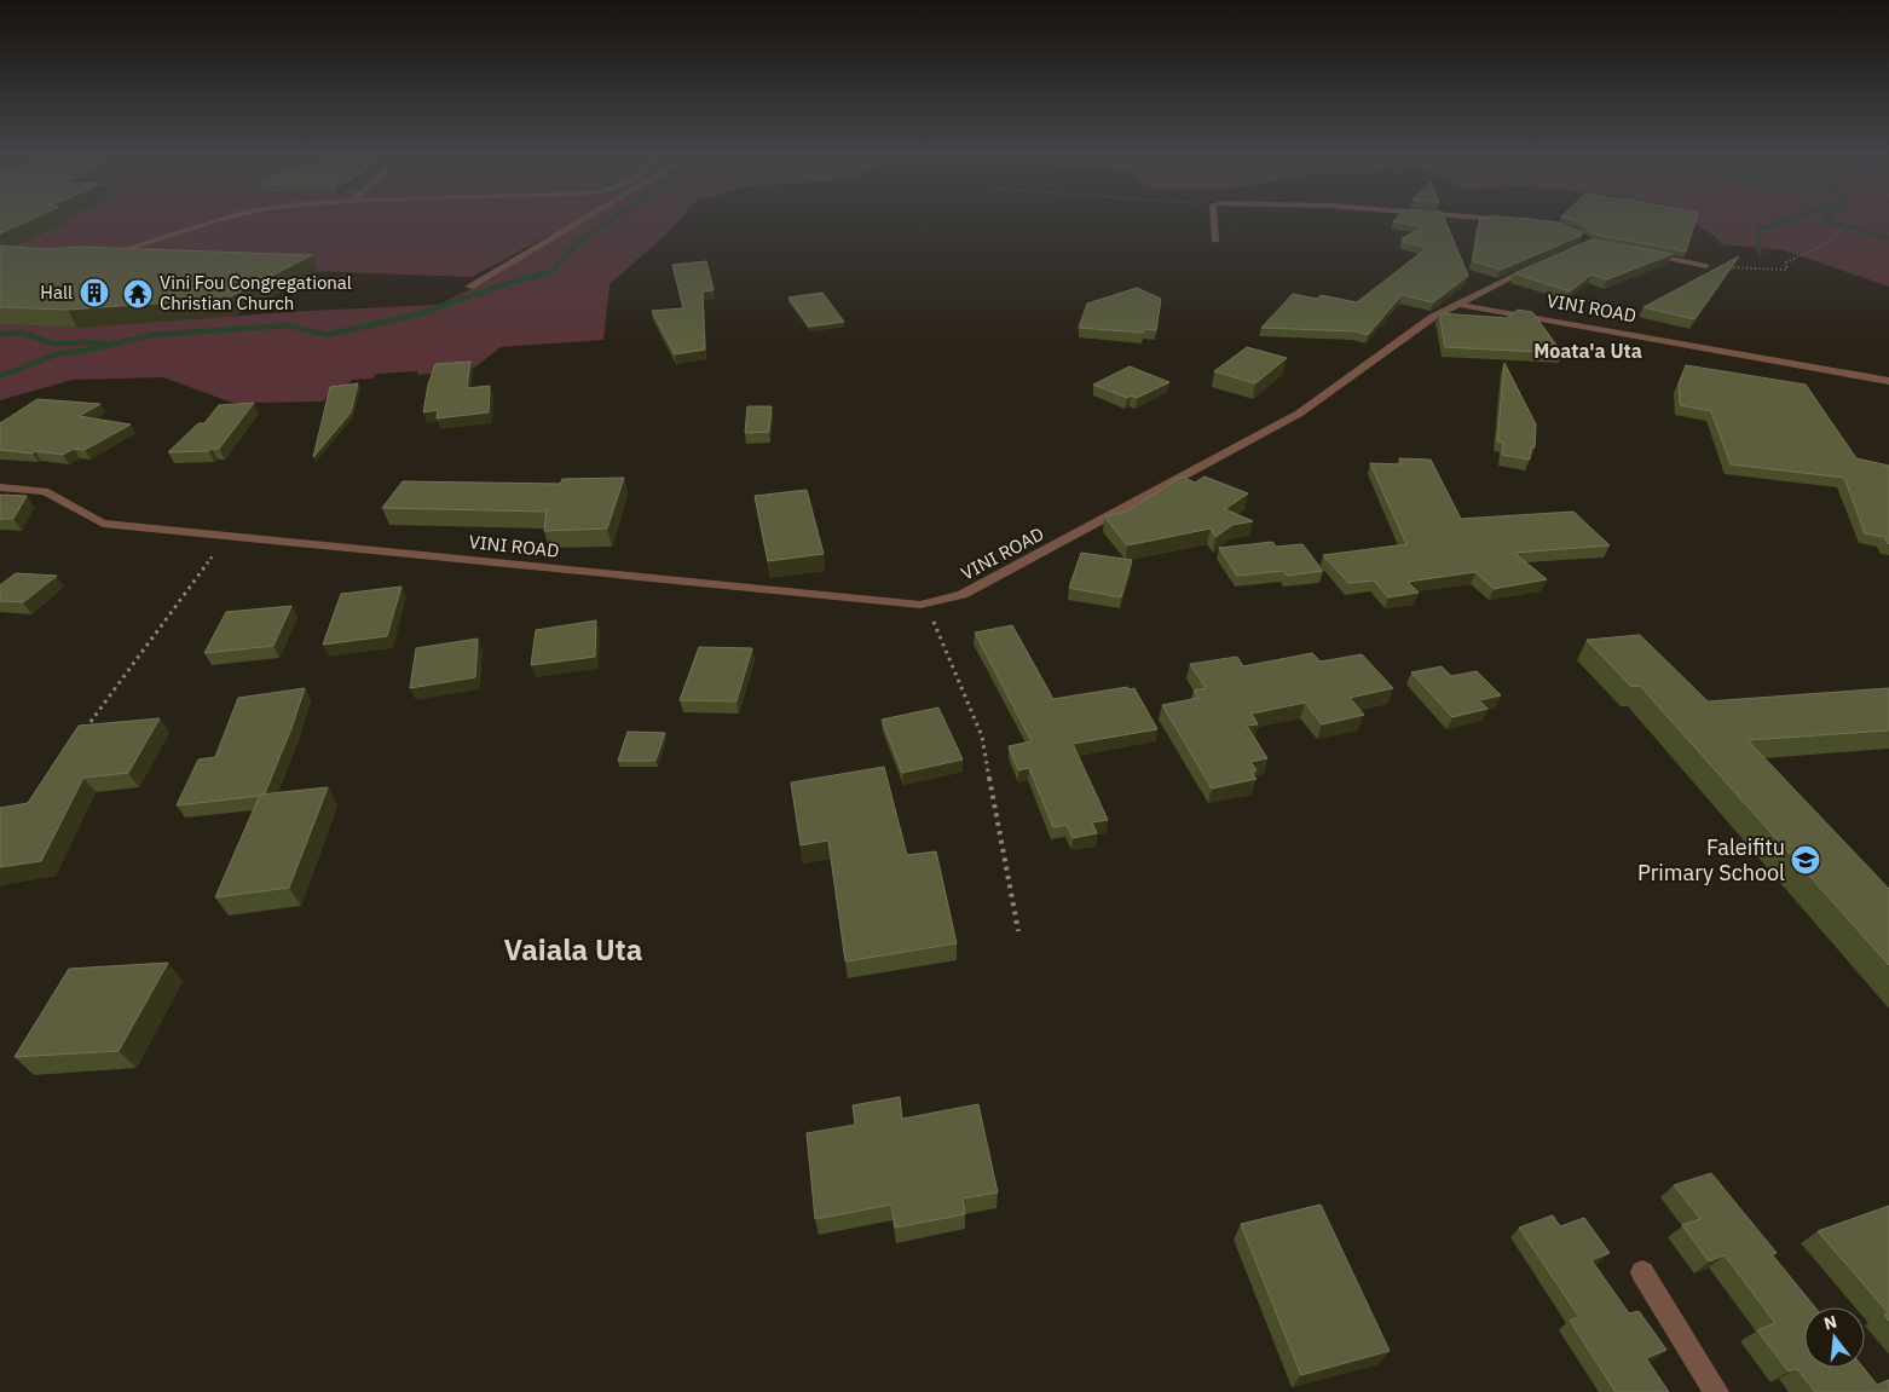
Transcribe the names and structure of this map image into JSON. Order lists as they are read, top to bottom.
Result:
{
  "streets": {
    "street": ["VINI ROAD"]
  },
  "districts": ["Moata'a Uta", "Vaiala Uta"],
  "places": {
    "building": ["Hall"],
    "temple": ["Vini Fou Congregational Christian Church"],
    "school or university": ["Faleifitu Primary School"]
  },
  "north": "top"
}
